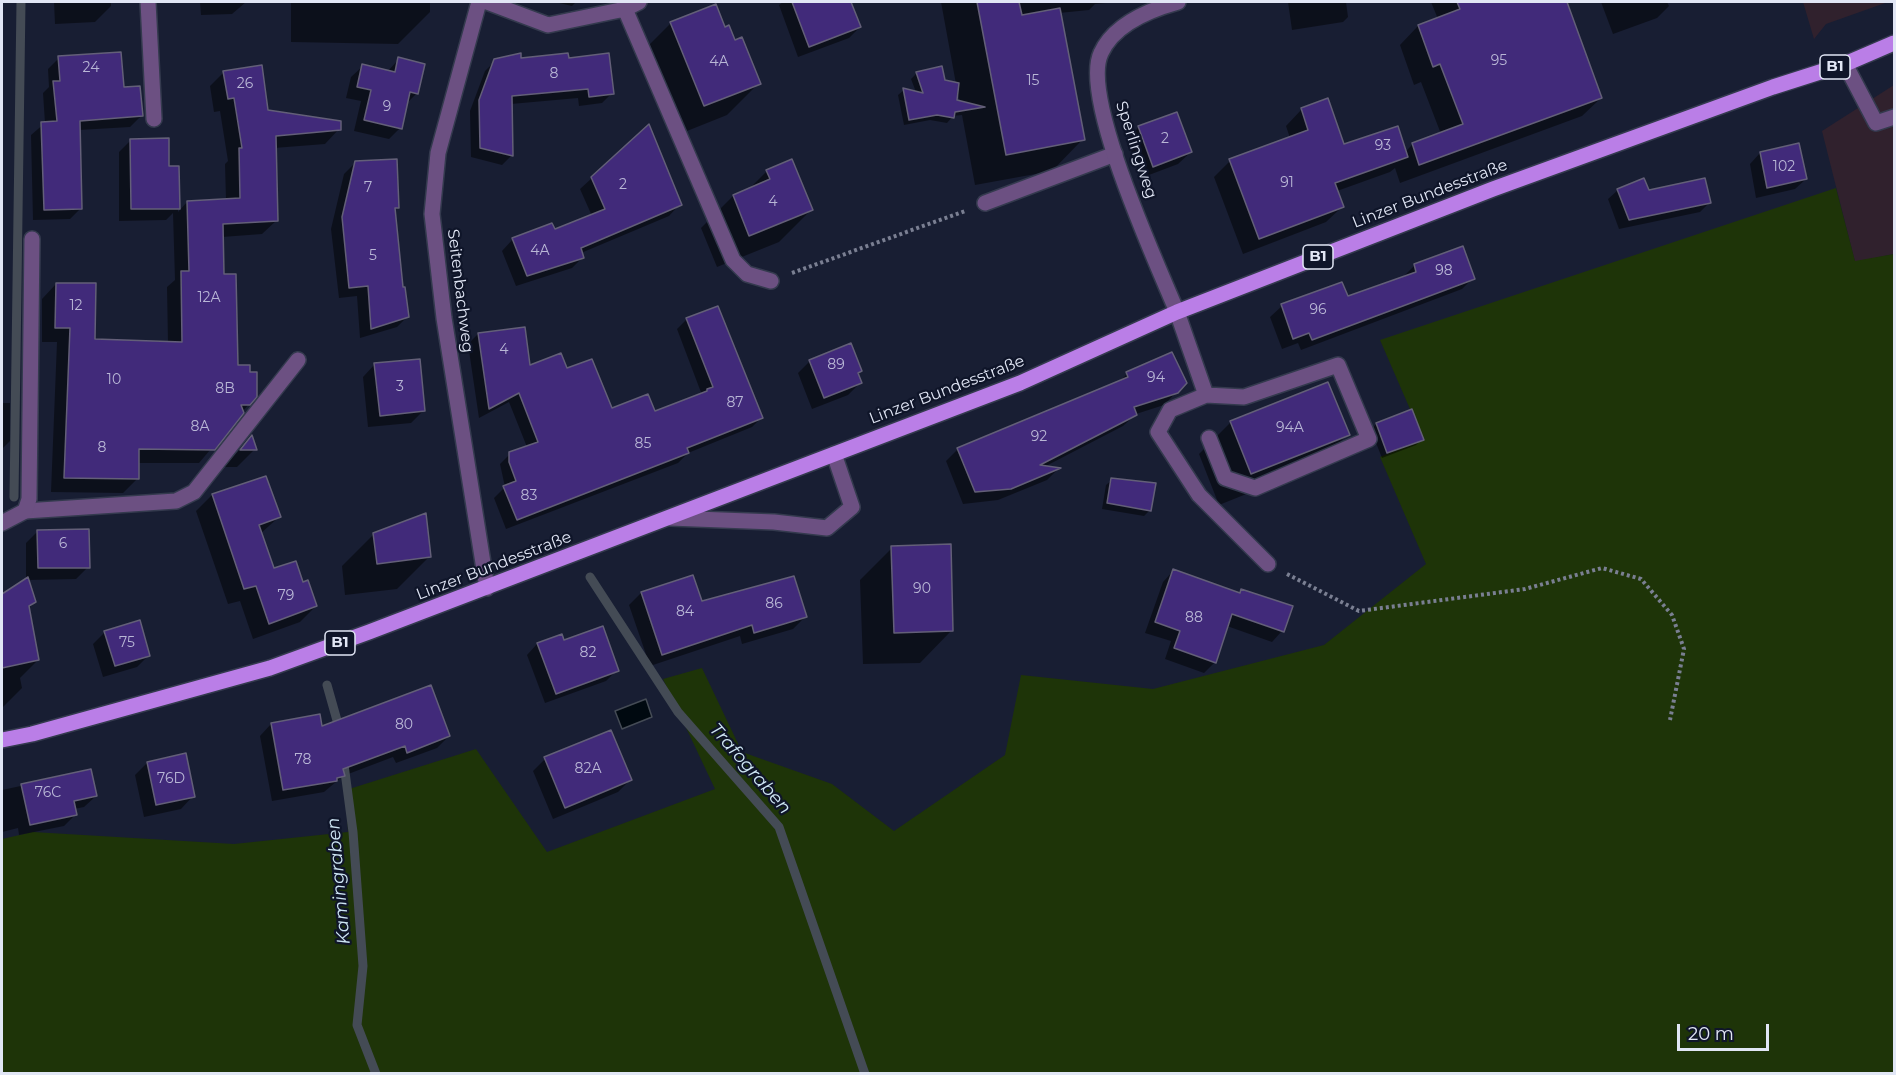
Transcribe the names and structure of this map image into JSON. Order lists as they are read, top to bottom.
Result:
{
  "streets": {
    "main road": ["B1", "Linzer Bundesstraße"],
    "street": ["Sperlingweg", "Seitenbachweg"]
  },
  "crossings": [
    ["Sperlingweg", "Linzer Bundesstraße"],
    ["Linzer Bundesstraße", "Seitenbachweg"]
  ],
  "water": ["Trafograben", "Kamingraben"],
  "house_numbers": [
    "95",
    "4A",
    "24",
    "8",
    "15",
    "26",
    "9",
    "2",
    "93",
    "102",
    "91",
    "2",
    "7",
    "4",
    "4A",
    "5",
    "98",
    "12A",
    "12",
    "96",
    "4",
    "89",
    "94",
    "10",
    "3",
    "8B",
    "87",
    "8A",
    "94A",
    "92",
    "85",
    "8",
    "83",
    "6",
    "90",
    "79",
    "86",
    "84",
    "88",
    "75",
    "82",
    "80",
    "78",
    "82A",
    "76D",
    "76C"
  ],
  "scale_bar": "20 m"
}
